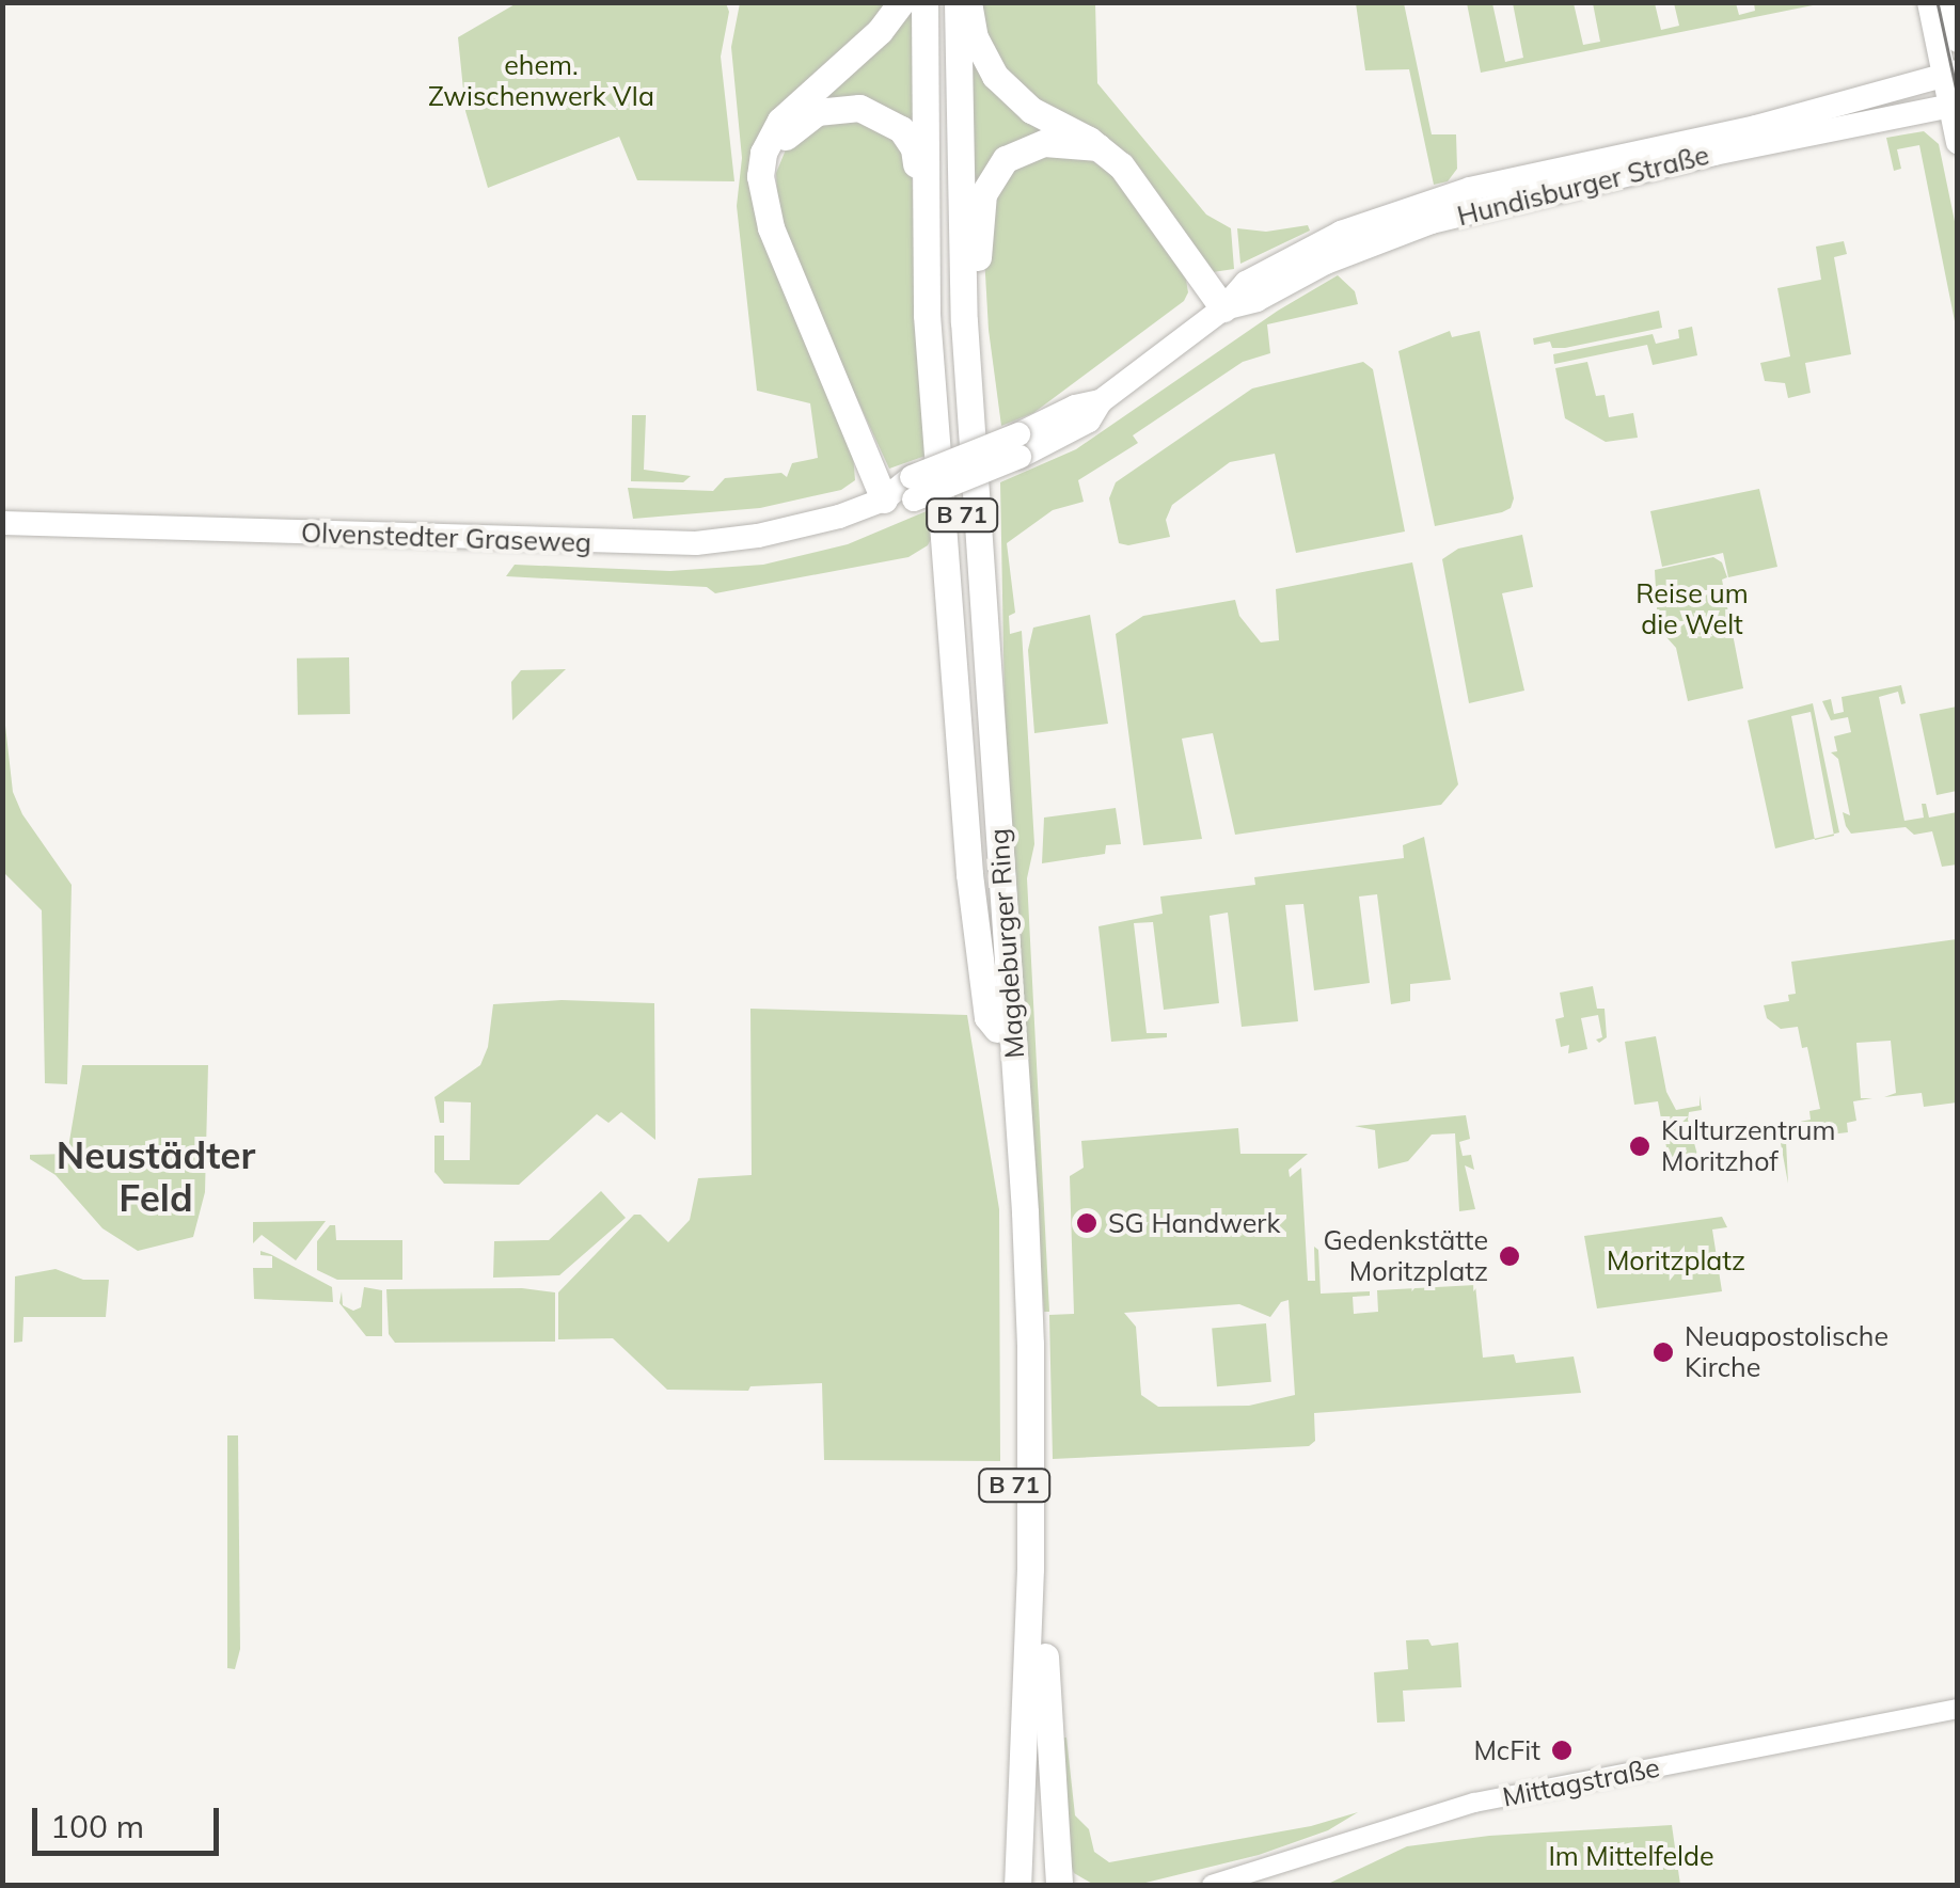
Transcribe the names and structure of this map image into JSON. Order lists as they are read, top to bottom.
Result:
{
  "streets": {
    "highway": ["B 71", "Magdeburger Ring"],
    "main road": ["Hundisburger Straße", "Olvenstedter Graseweg"],
    "street": ["Mittagstraße"]
  },
  "crossings": [
    ["Hundisburger Straße", "Olvenstedter Graseweg"]
  ],
  "districts": ["Neustädter Feld"],
  "parks": [
    "ehem. Zwischenwerk VIa",
    "Reise um die Welt",
    "Moritzplatz",
    "Im Mittelfelde"
  ],
  "places": [
    "Kulturzentrum Moritzhof",
    "SG Handwerk",
    "Gedenkstätte Moritzplatz",
    "Neuapostolische Kirche",
    "McFit"
  ],
  "scale_bar": "100 m"
}
